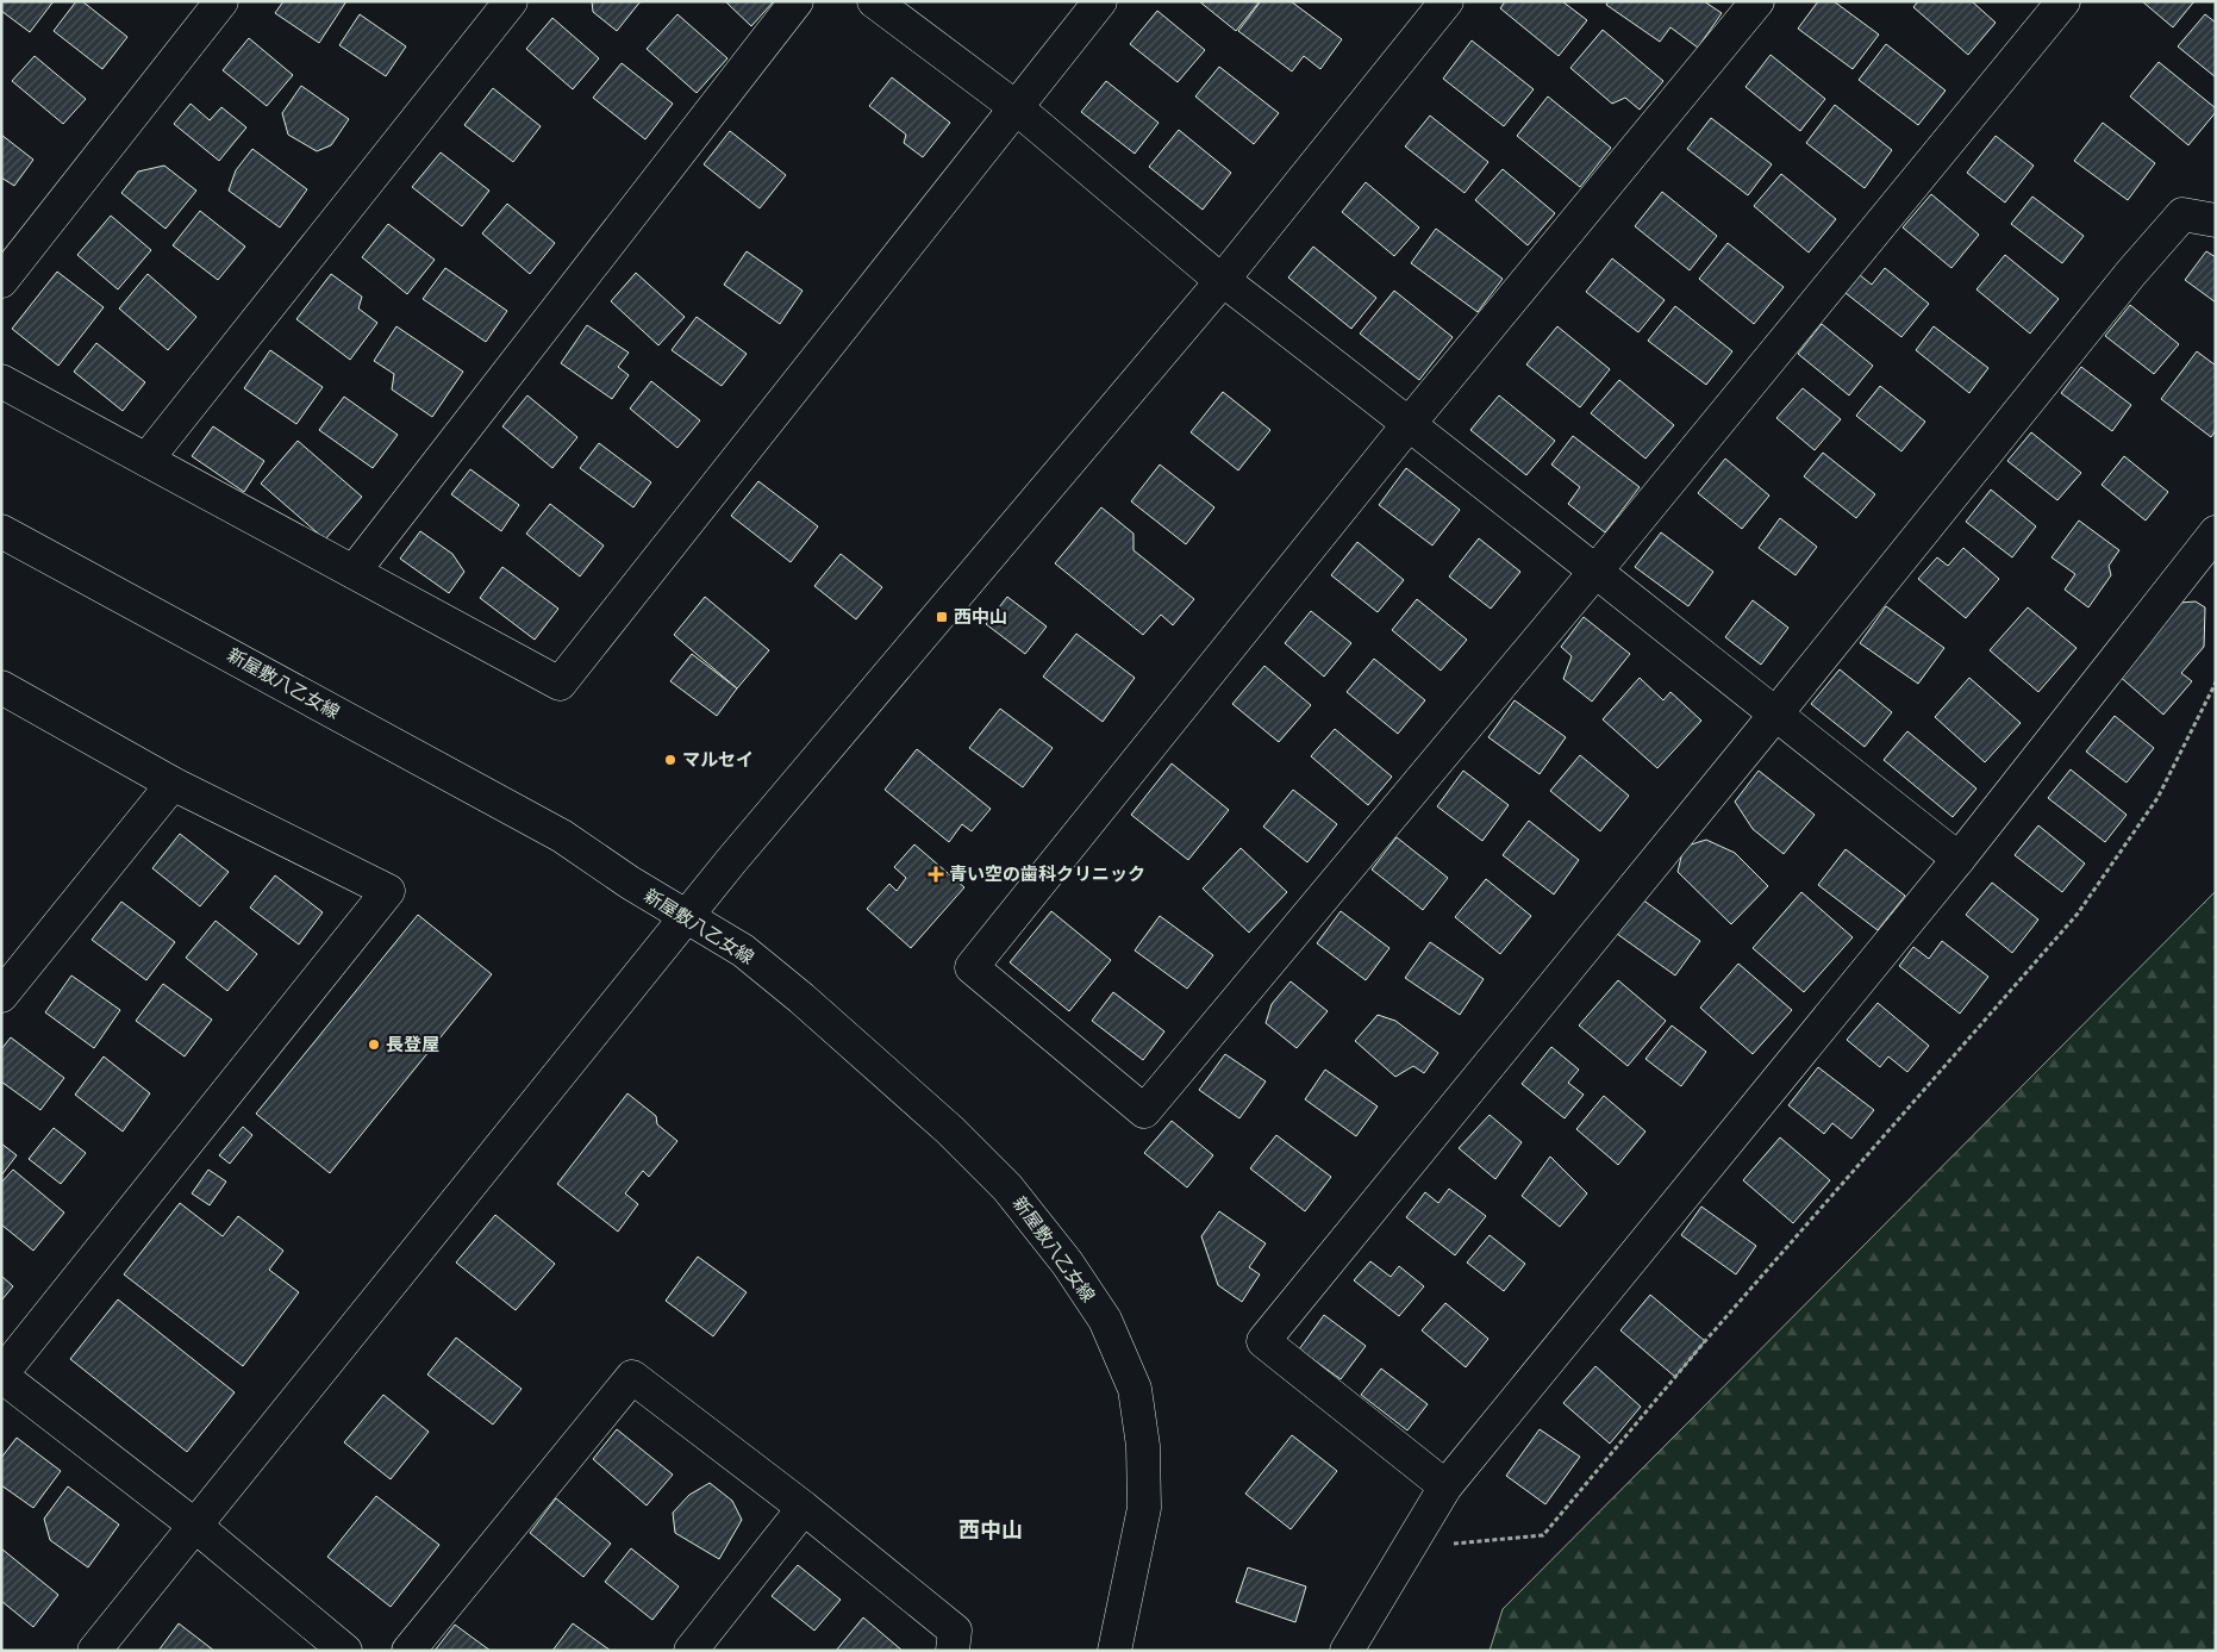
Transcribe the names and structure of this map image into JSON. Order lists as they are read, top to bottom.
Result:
{
  "streets": {
    "street": ["新屋敷八乙女線"]
  },
  "districts": ["西中山"],
  "places": {
    "transit": ["西中山"],
    "other": ["マルセイ", "長登屋"],
    "health": ["青い空の歯科クリニック"]
  }
}
